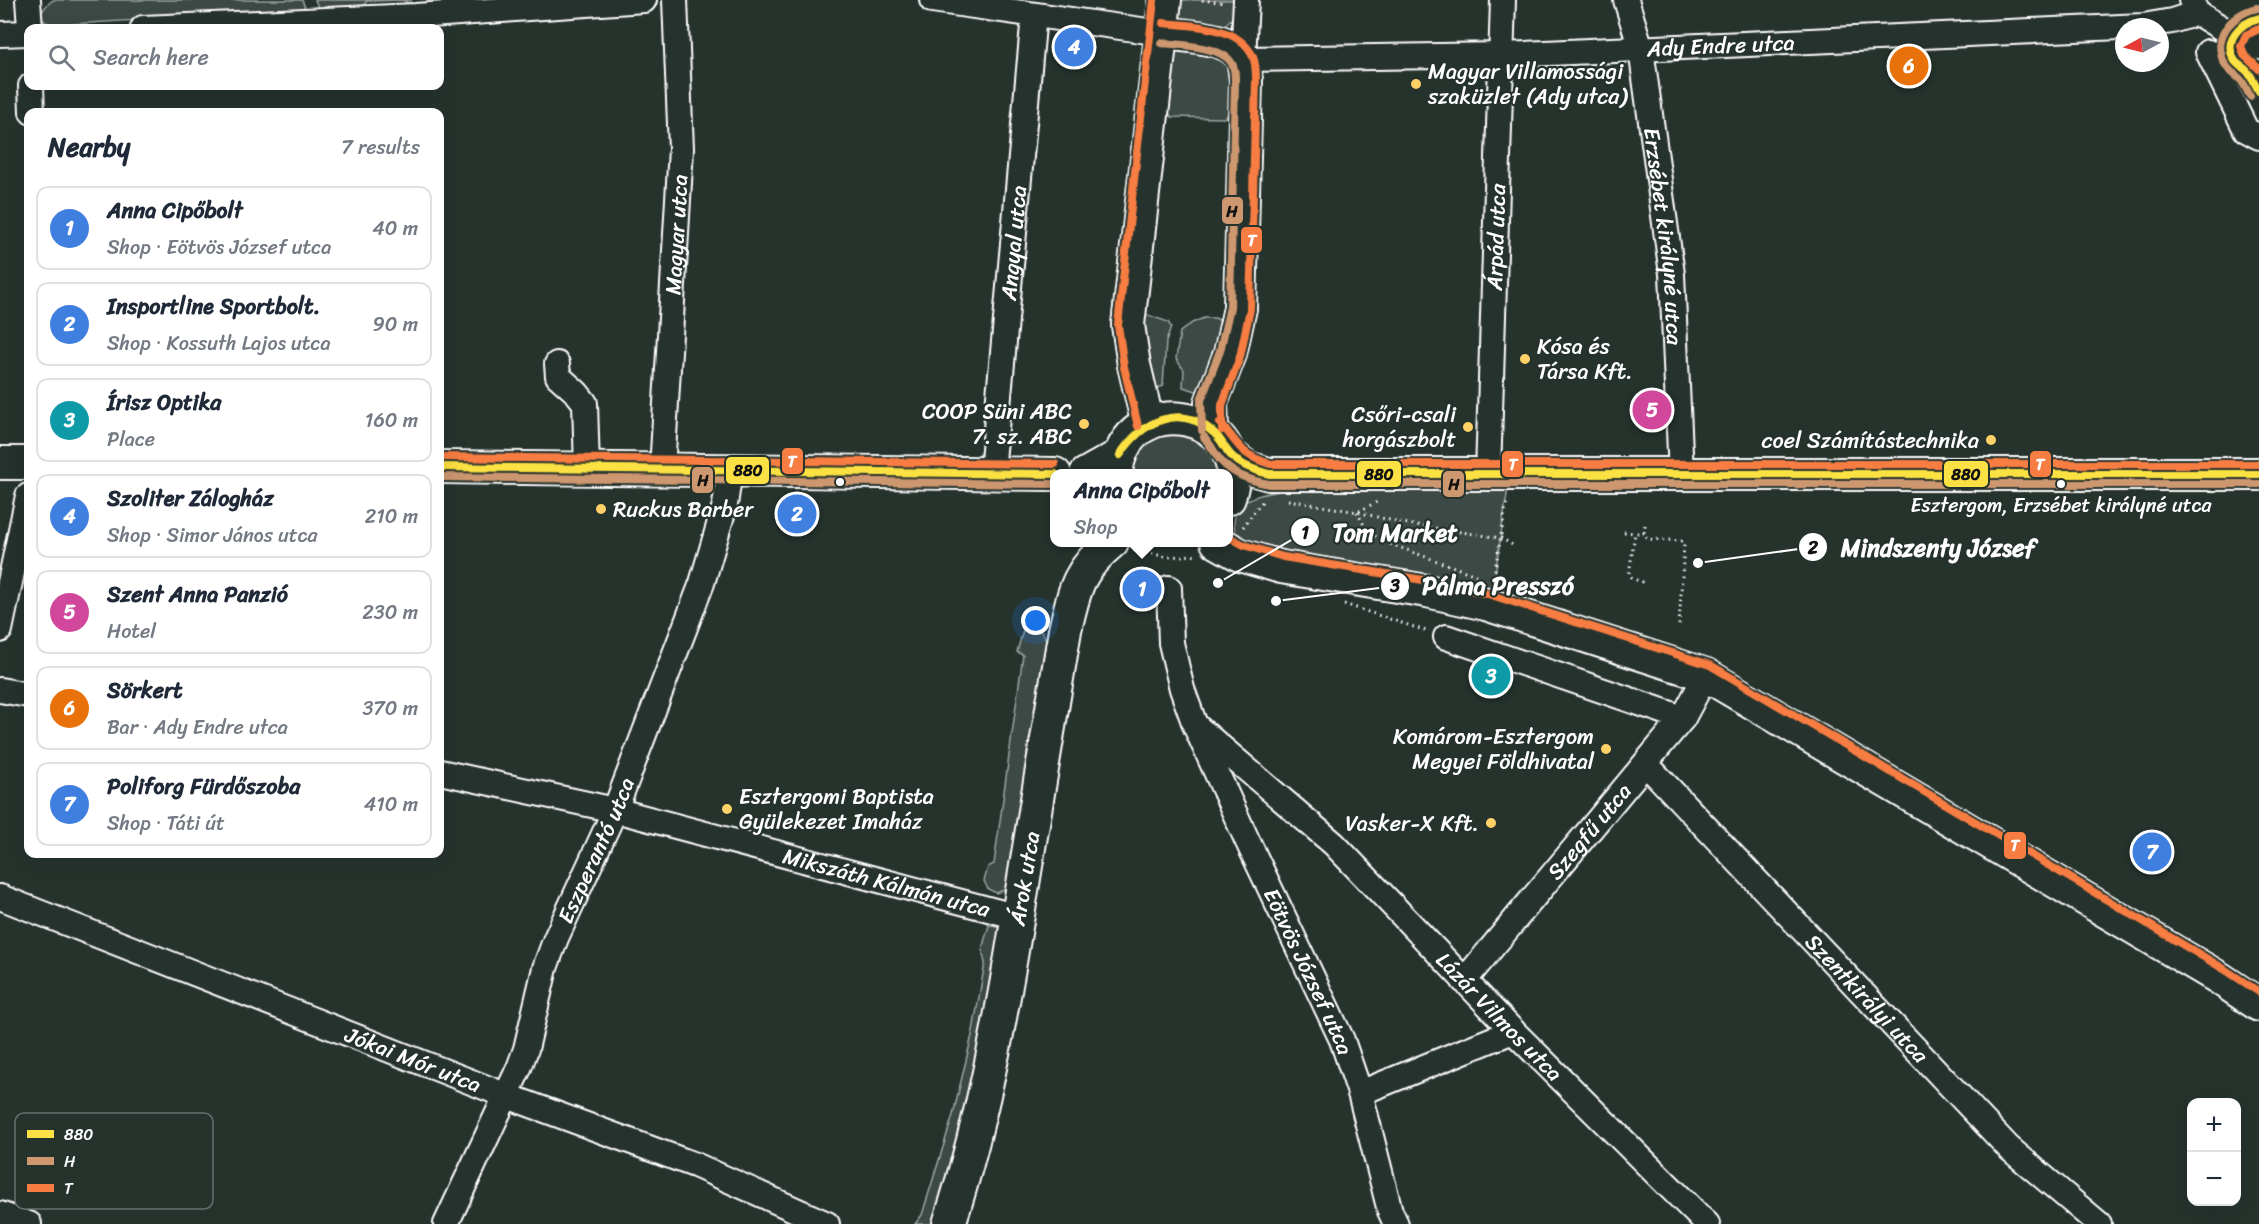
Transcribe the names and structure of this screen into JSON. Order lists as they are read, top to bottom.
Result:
{
  "streets": {
    "main road": ["Árok utca"],
    "street": [
      "Ady Endre utca",
      "Magyar utca",
      "Erzsébet királyné utca",
      "Árpád utca",
      "Angyal utca",
      "Szegfű utca",
      "Eszperantó utca",
      "Mikszáth Kálmán utca",
      "Eötvös József utca",
      "Szentkirályi utca",
      "Lázár Vilmos utca",
      "Jókai Mór utca"
    ]
  },
  "crossings": [
    ["Ady Endre utca", "Erzsébet királyné utca"],
    ["Ady Endre utca", "Árpád utca"],
    ["Szegfű utca", "Szentkirályi utca"],
    ["Szegfű utca", "Lázár Vilmos utca"],
    ["Eszperantó utca", "Mikszáth Kálmán utca"],
    ["Eszperantó utca", "Jókai Mór utca"],
    ["Árok utca", "Mikszáth Kálmán utca"],
    ["Eötvös József utca", "Lázár Vilmos utca"]
  ],
  "places": [
    "Magyar Villamossági szaküzlet (Ady utca)",
    "Kósa és Társa Kft.",
    "COOP Süni ABC 7. sz. ABC",
    "Csőri-csali horgászbolt",
    "coel Számítástechnika",
    "Esztergom, Erzsébet királyné utca",
    "Ruckus Barber",
    "Mindszenty József",
    "Tom Market",
    "Pálma Presszó",
    "Komárom-Esztergom Megyei Földhivatal",
    "Esztergomi Baptista Gyülekezet Imaház",
    "Vasker-X Kft."
  ],
  "lines": ["transit line T", "transit line H", "transit line 880"],
  "legend": ["880", "H", "T"],
  "north": "left",
  "page": {
    "search": "Search here",
    "pins": [
      "4",
      "6",
      "5",
      "2",
      "1",
      "3",
      "7"
    ],
    "heading": ["Nearby", "7 results"],
    "list": [
      {
        "mark": "1",
        "name": "Anna Cipőbolt",
        "note": "Shop · Eötvös József utca",
        "value": "40 m"
      },
      {
        "mark": "2",
        "name": "Insportline Sportbolt.",
        "note": "Shop · Kossuth Lajos utca",
        "value": "90 m"
      },
      {
        "mark": "3",
        "name": "Írisz Optika",
        "note": "Place",
        "value": "160 m"
      },
      {
        "mark": "4",
        "name": "Szoliter Zálogház",
        "note": "Shop · Simor János utca",
        "value": "210 m"
      },
      {
        "mark": "5",
        "name": "Szent Anna Panzió",
        "note": "Hotel",
        "value": "230 m"
      },
      {
        "mark": "6",
        "name": "Sörkert",
        "note": "Bar · Ady Endre utca",
        "value": "370 m"
      },
      {
        "mark": "7",
        "name": "Poliforg Fürdőszoba",
        "note": "Shop · Táti út",
        "value": "410 m"
      }
    ],
    "popup": ["Anna Cipőbolt", "Shop"],
    "map_buttons": ["+", "−"]
  }
}
